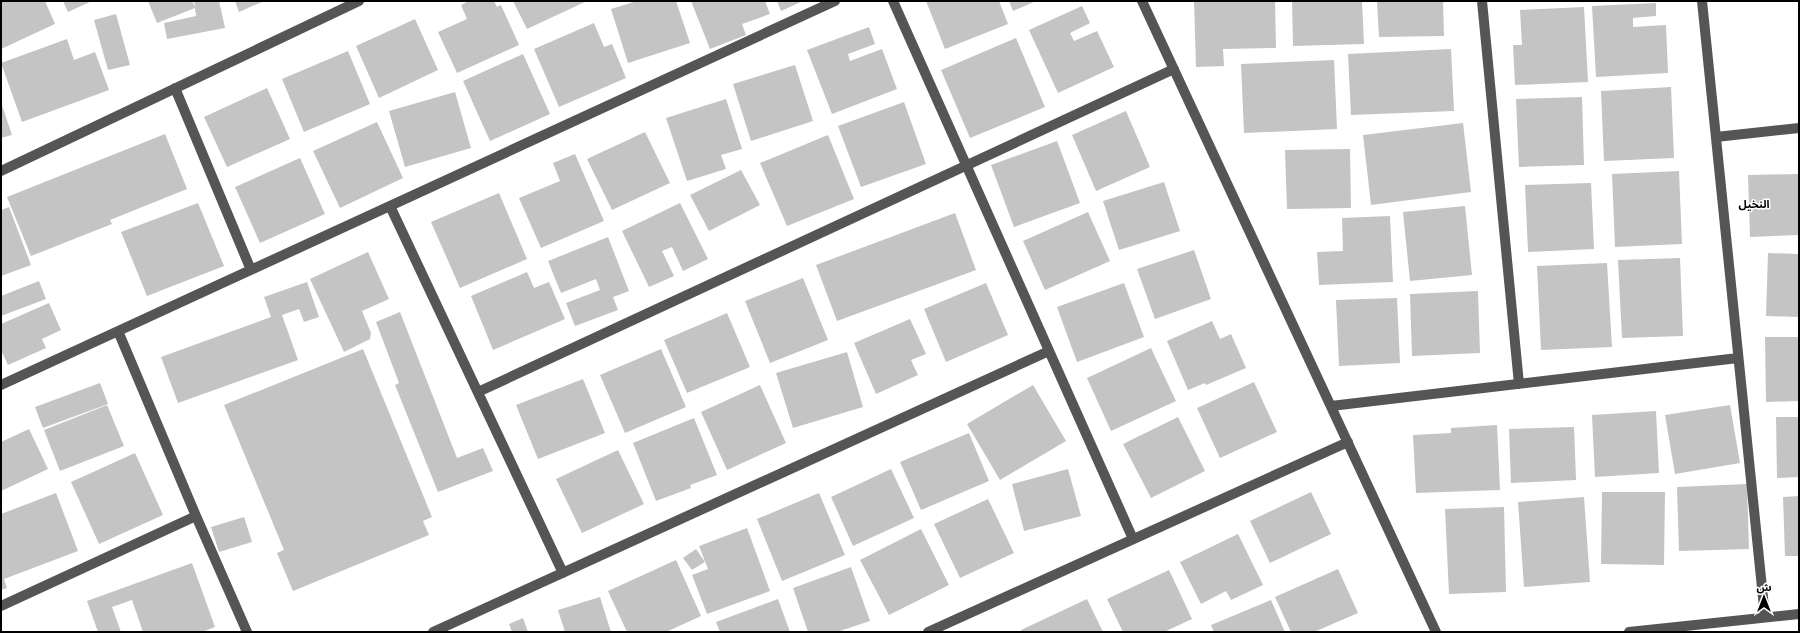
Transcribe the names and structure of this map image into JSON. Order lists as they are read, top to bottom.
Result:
{
  "districts": ["النخيل"],
  "north": "top"
}
